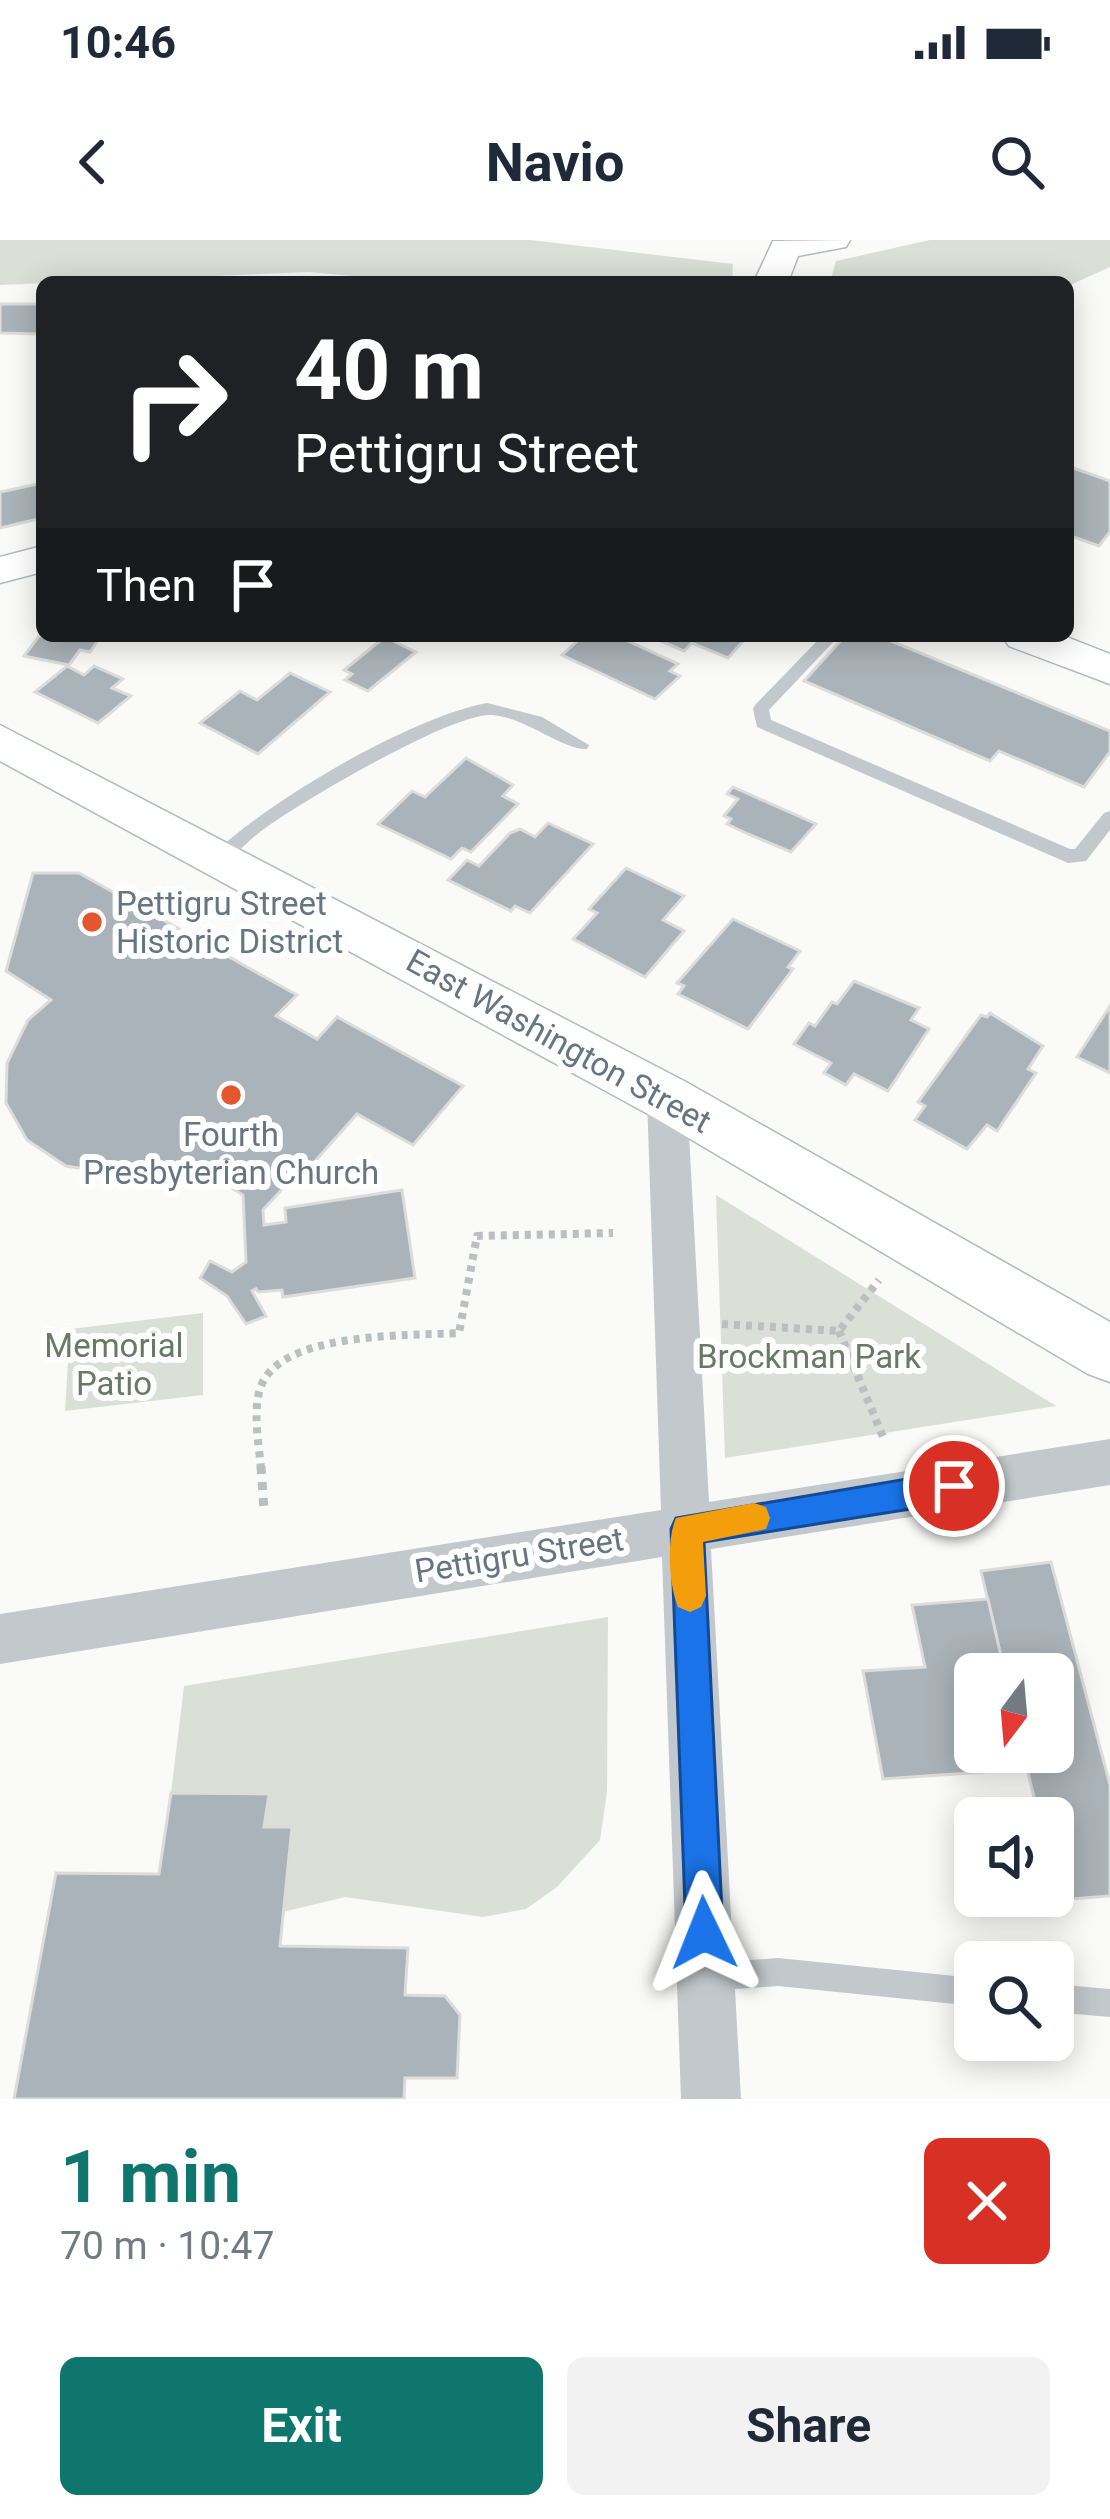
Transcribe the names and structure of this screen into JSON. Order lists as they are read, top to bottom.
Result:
{
  "streets": {
    "street": ["East Washington Street", "Pettigru Street"]
  },
  "parks": ["Memorial Patio", "Brockman Park"],
  "places": ["Pettigru Street Historic District", "Fourth Presbyterian Church"],
  "north": "bottom",
  "page": {
    "status": "10:46",
    "header": "Navio",
    "turn": ["40 m", "Pettigru Street"],
    "then": "Then",
    "heading": ["1 min", "70 m · 10:47"],
    "buttons": ["Exit", "Share"]
  }
}
